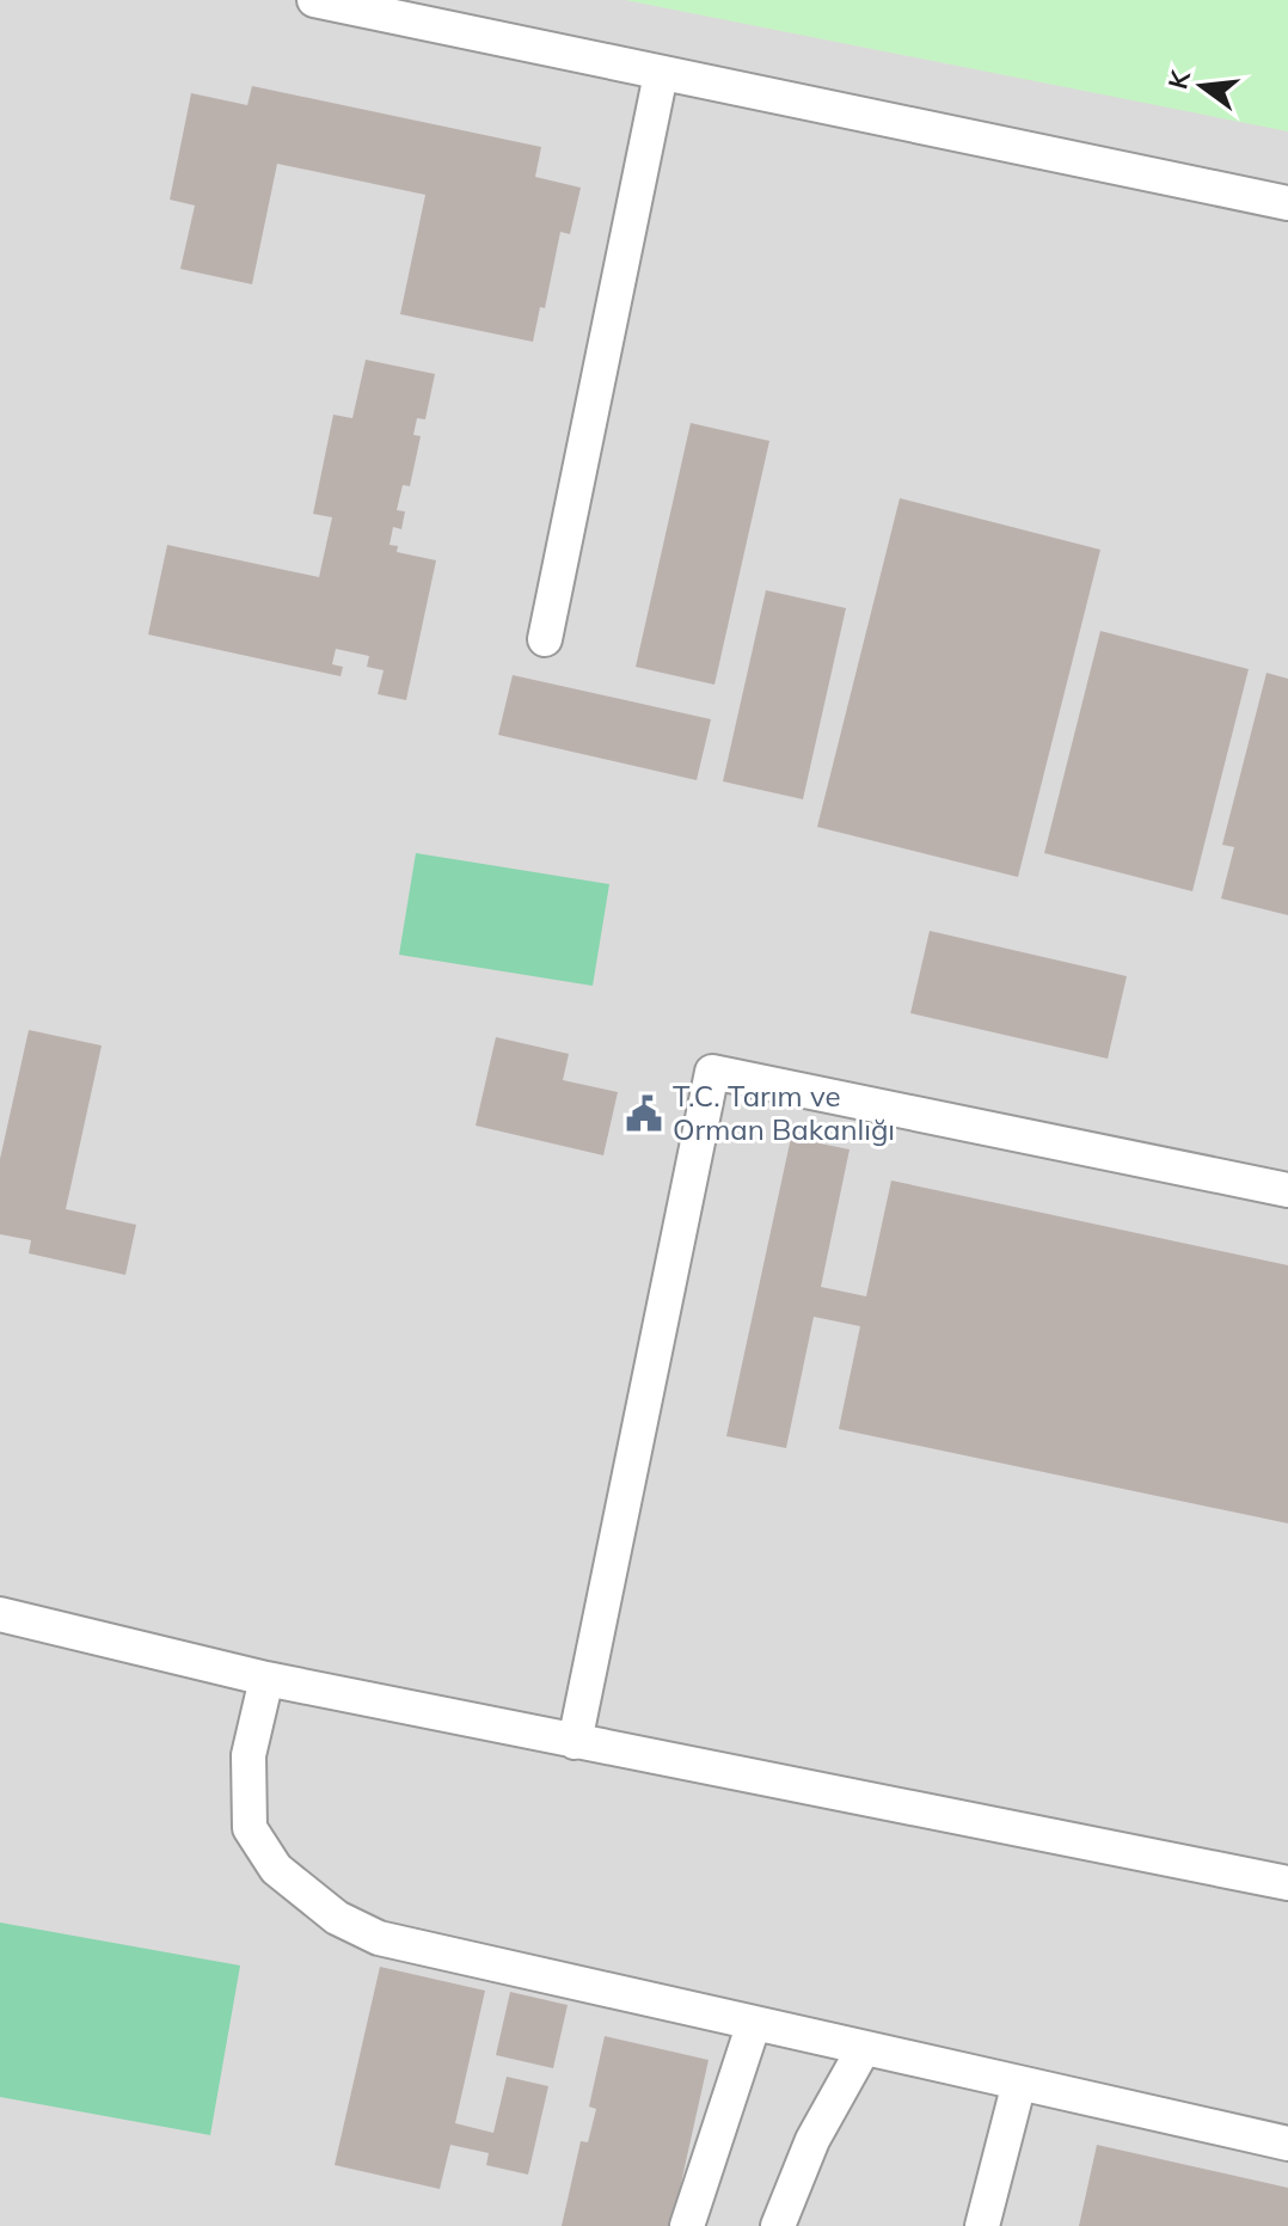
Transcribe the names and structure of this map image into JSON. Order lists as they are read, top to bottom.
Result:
{
  "places": {
    "public building": ["T.C. Tarım ve Orman Bakanlığı"]
  },
  "north": "left"
}
